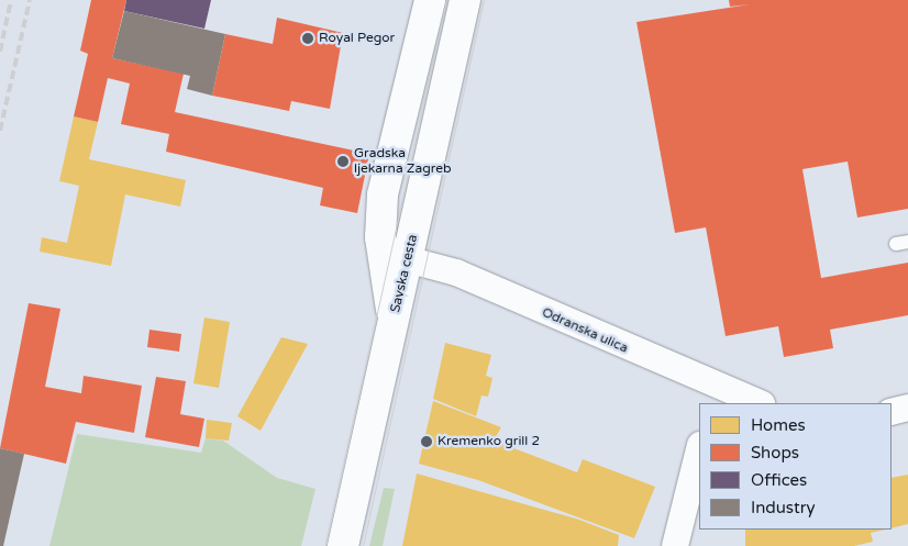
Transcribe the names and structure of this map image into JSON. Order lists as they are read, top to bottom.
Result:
{
  "streets": {
    "main road": ["Savska cesta"],
    "street": ["Odranska ulica"]
  },
  "crossings": [
    ["Savska cesta", "Odranska ulica"]
  ],
  "places": ["Royal Pegor", "Gradska ljekarna Zagreb", "Kremenko grill 2"],
  "legend": [
    "Homes",
    "Shops",
    "Offices",
    "Industry"
  ]
}
